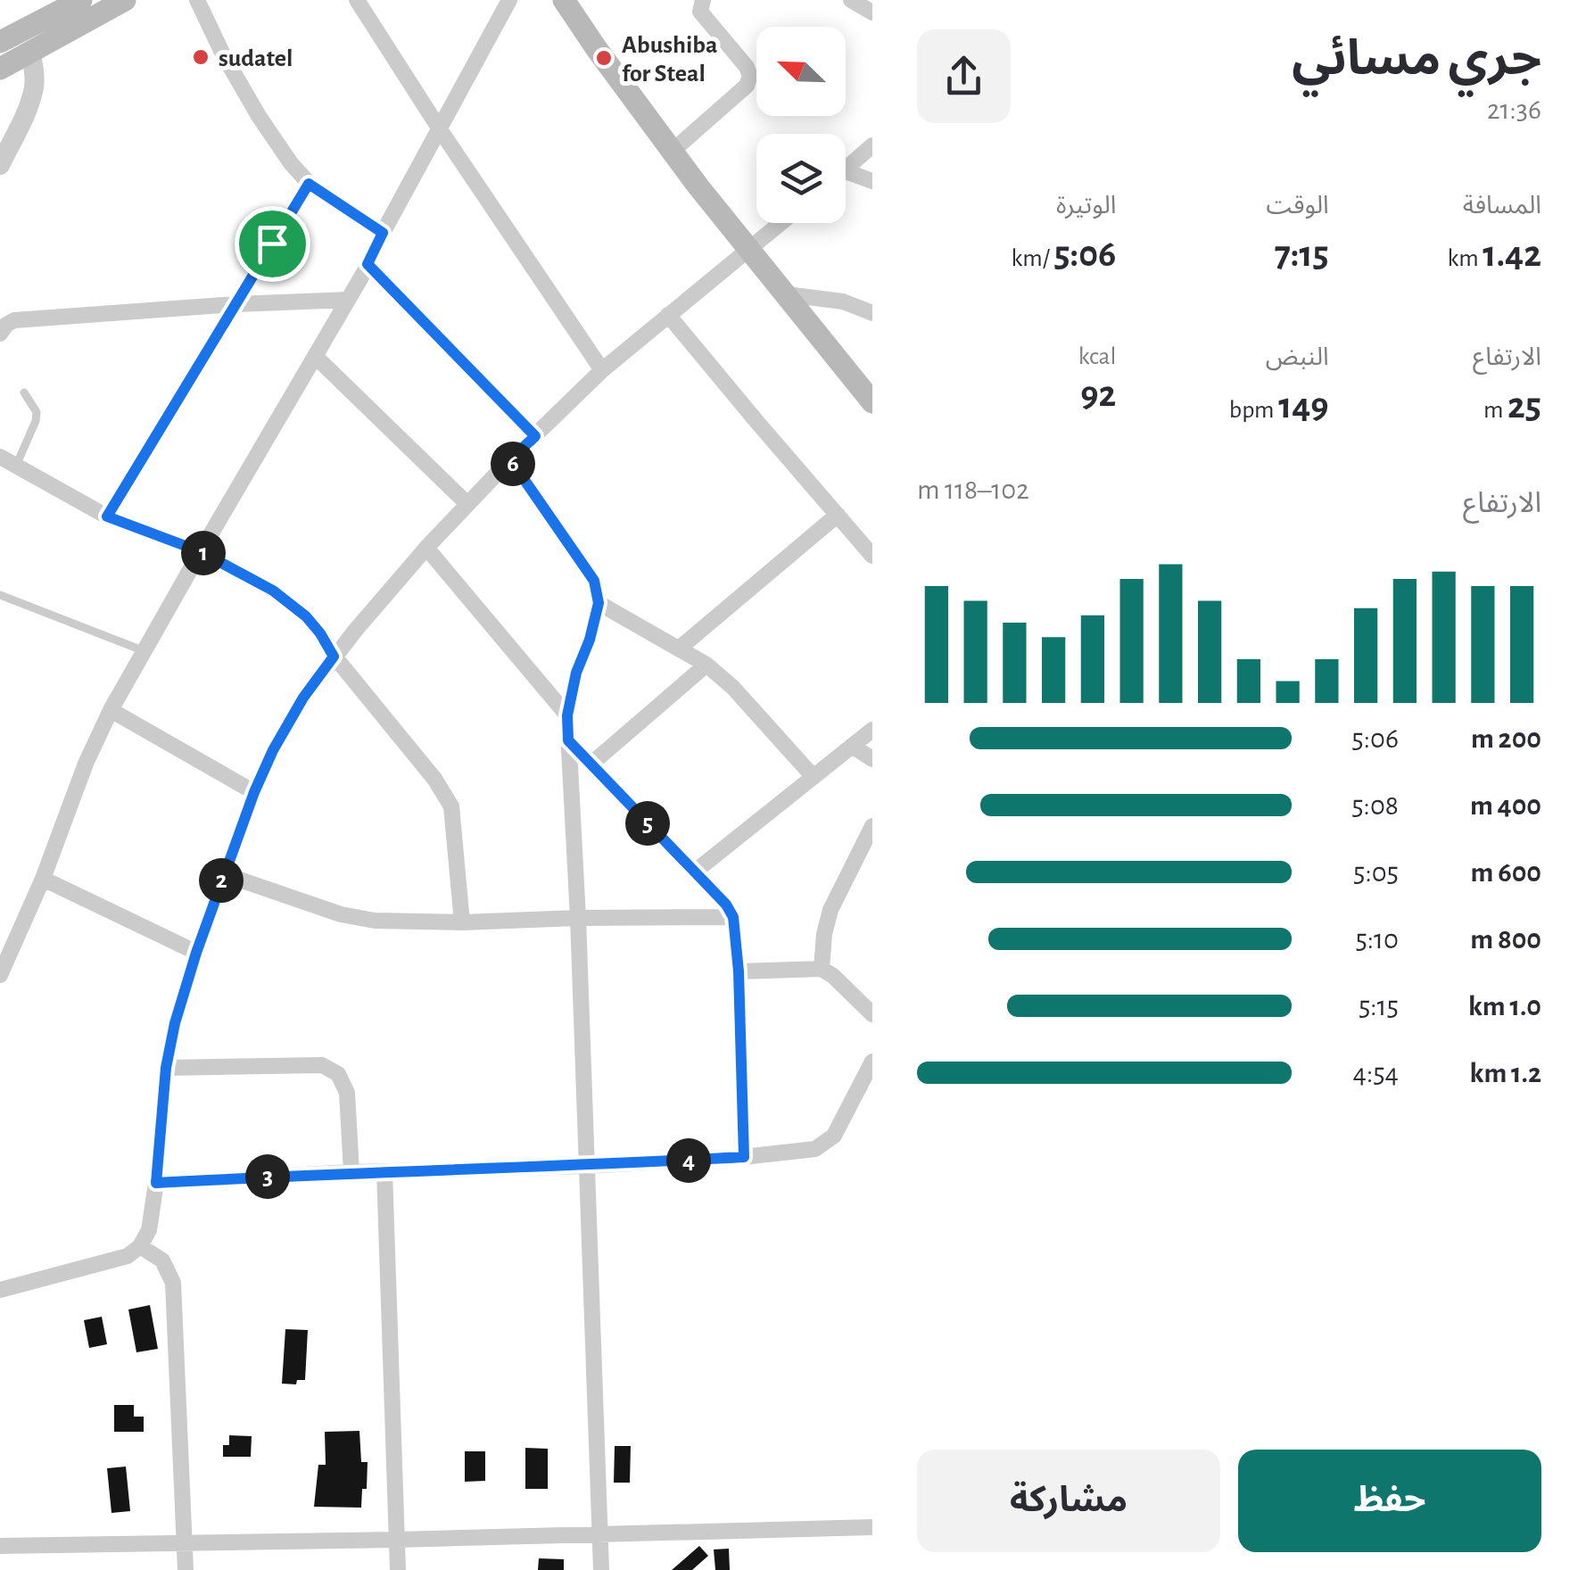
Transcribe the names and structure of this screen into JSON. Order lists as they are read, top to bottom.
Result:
{
  "places": ["sudatel", "Abushiba for Steal"],
  "north": "top left",
  "page": {
    "heading": ["جري مسائي", "21:36"],
    "stats": [
      ["المسافة", "1.42 km"],
      ["الوقت", "7:15"],
      ["الوتيرة", "5:06 /km"],
      ["الارتفاع", "25 m"],
      ["النبض", "149 bpm"],
      ["kcal", "92"]
    ],
    "pins": [
      "6",
      "1",
      "5",
      "2",
      "4",
      "3"
    ],
    "chart": ["الارتفاع", "102–118 m"],
    "list": [
      {
        "name": "200 m",
        "note": "5:06"
      },
      {
        "name": "400 m",
        "note": "5:08"
      },
      {
        "name": "600 m",
        "note": "5:05"
      },
      {
        "name": "800 m",
        "note": "5:10"
      },
      {
        "name": "1.0 km",
        "note": "5:15"
      },
      {
        "name": "1.2 km",
        "note": "4:54"
      }
    ],
    "buttons": ["حفظ", "مشاركة"]
  }
}
